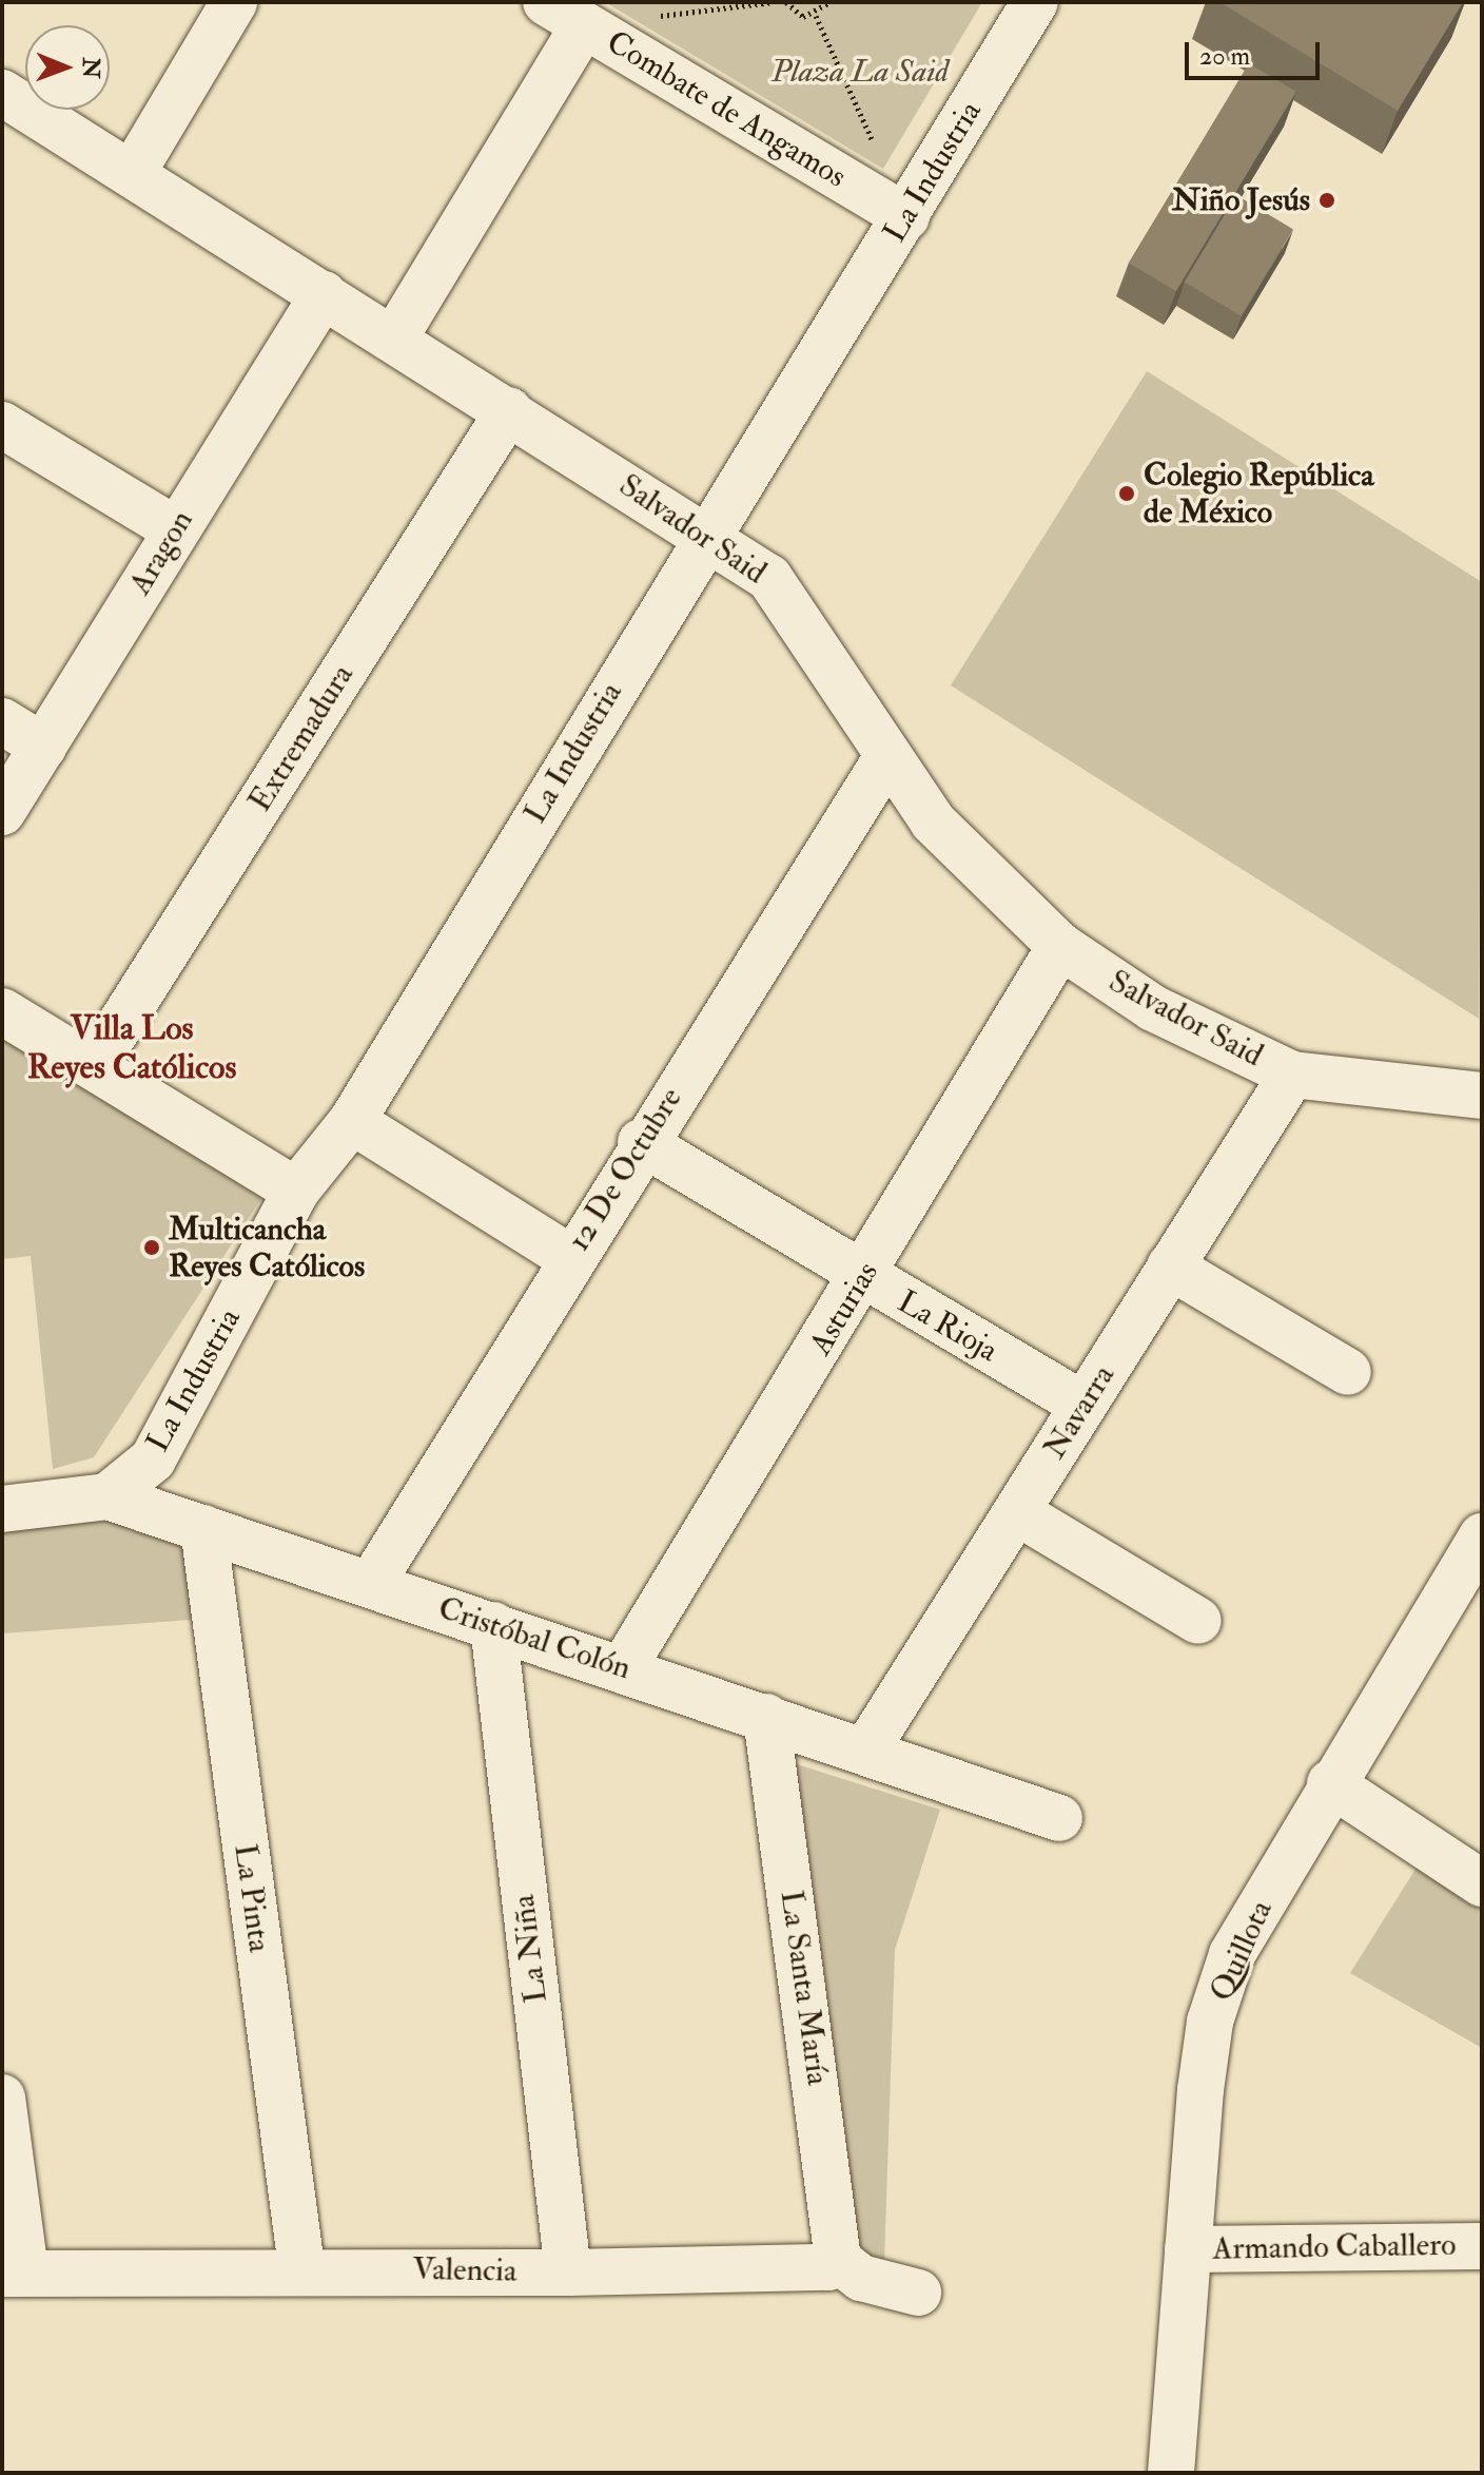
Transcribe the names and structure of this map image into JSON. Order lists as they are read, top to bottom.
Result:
{
  "streets": {
    "street": [
      "Combate de Angamos",
      "La Industria",
      "Salvador Said",
      "Aragon",
      "Extremadura",
      "12 De Octubre",
      "Asturias",
      "La Rioja",
      "Navarra",
      "Cristóbal Colón",
      "La Pinta",
      "La Niña",
      "Quillota",
      "La Santa María",
      "Armando Caballero",
      "Valencia"
    ]
  },
  "crossings": [
    ["Combate de Angamos", "La Industria"],
    ["La Industria", "Salvador Said"],
    ["La Industria", "Cristóbal Colón"],
    ["Salvador Said", "Aragon"],
    ["Salvador Said", "Extremadura"],
    ["Salvador Said", "12 De Octubre"],
    ["Salvador Said", "Asturias"],
    ["Salvador Said", "Navarra"],
    ["12 De Octubre", "La Rioja"],
    ["12 De Octubre", "Cristóbal Colón"],
    ["Asturias", "La Rioja"],
    ["Asturias", "Cristóbal Colón"],
    ["La Rioja", "Navarra"],
    ["Navarra", "Cristóbal Colón"],
    ["Cristóbal Colón", "La Pinta"],
    ["Cristóbal Colón", "La Niña"],
    ["Cristóbal Colón", "La Santa María"],
    ["La Pinta", "Valencia"],
    ["La Niña", "Valencia"],
    ["Quillota", "Armando Caballero"],
    ["La Santa María", "Valencia"]
  ],
  "districts": ["Villa Los Reyes Católicos"],
  "parks": ["Plaza La Said"],
  "places": ["Niño Jesús", "Colegio República de México", "Multicancha Reyes Católicos"],
  "scale_bar": "20 m",
  "north": "right"
}
